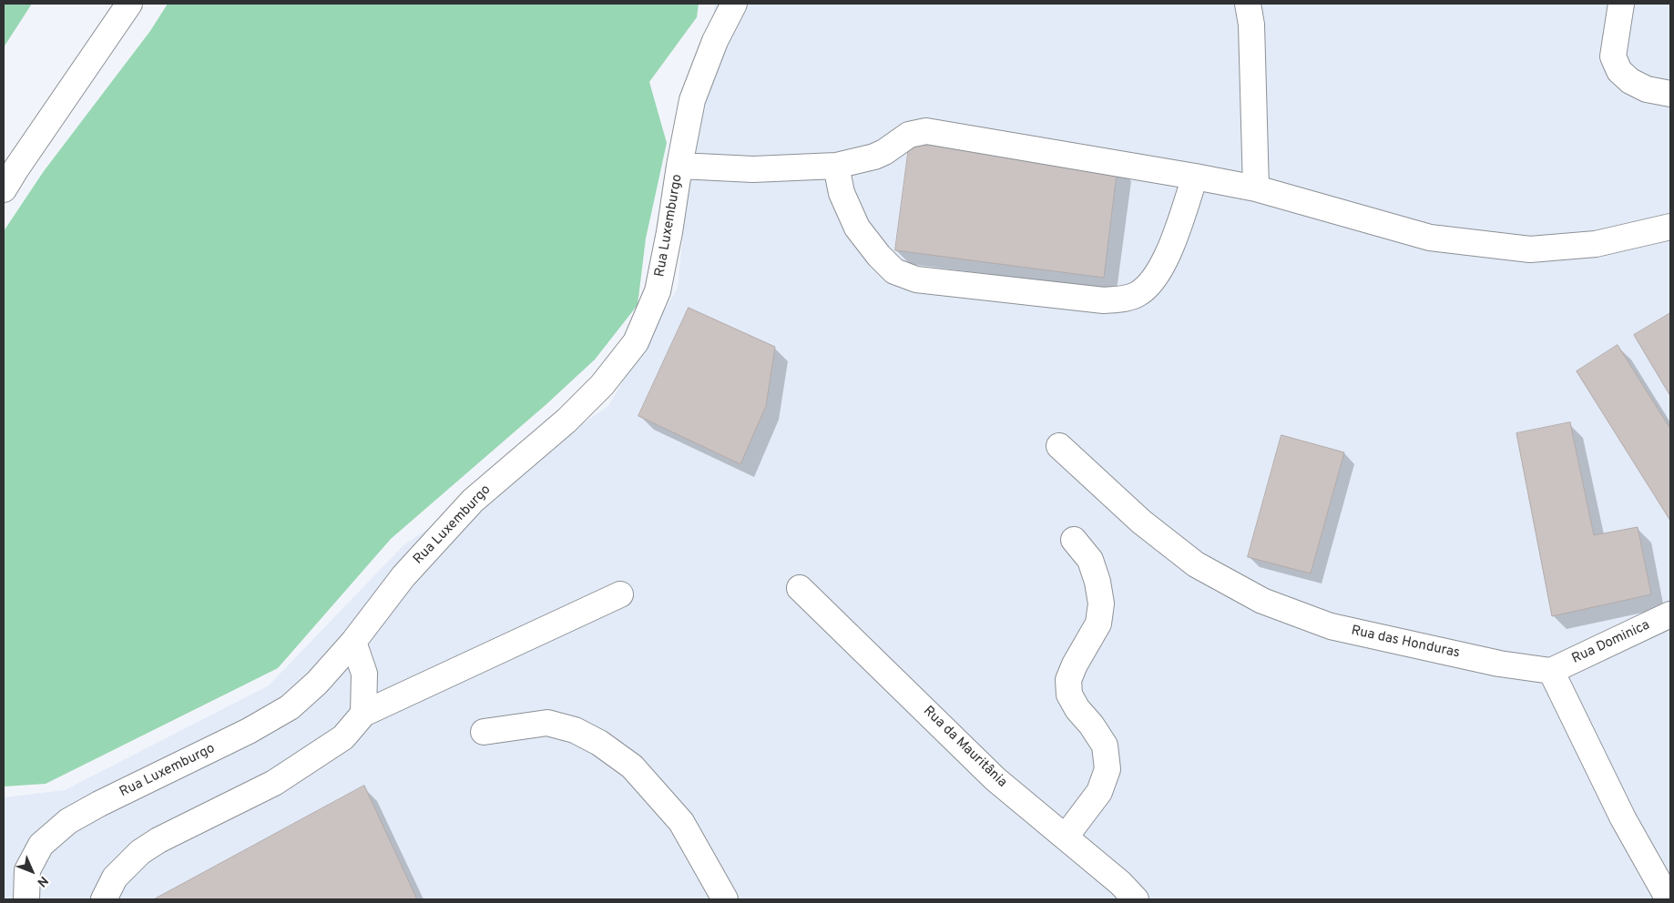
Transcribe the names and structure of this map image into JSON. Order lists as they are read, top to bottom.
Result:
{
  "streets": {
    "street": [
      "Rua Luxemburgo",
      "Rua das Honduras",
      "Rua Dominica",
      "Rua da Mauritânia"
    ]
  },
  "crossings": [
    ["Rua das Honduras", "Rua Dominica"]
  ],
  "north": "bottom right"
}
